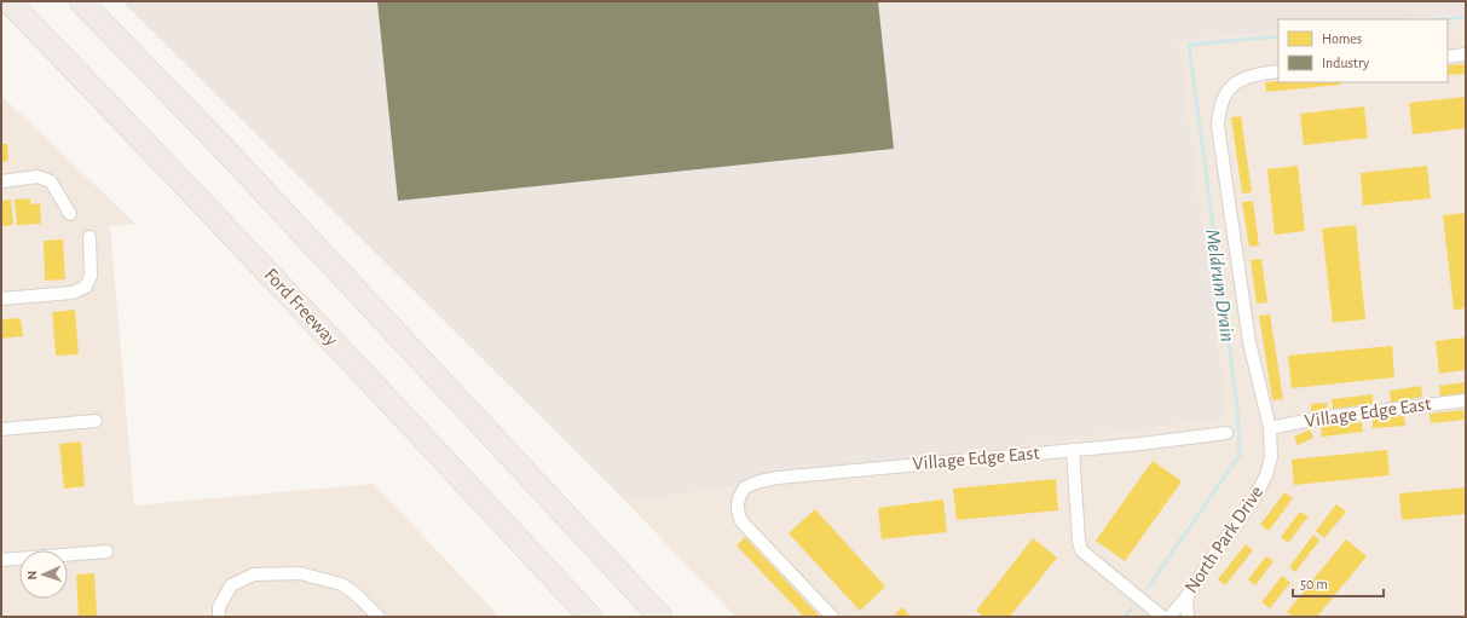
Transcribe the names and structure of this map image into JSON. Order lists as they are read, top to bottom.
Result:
{
  "streets": {
    "highway": ["Ford Freeway"],
    "street": ["Village Edge East", "North Park Drive"]
  },
  "crossings": [
    ["Village Edge East", "North Park Drive"]
  ],
  "water": ["Meldrum Drain"],
  "legend": ["Homes", "Industry"],
  "scale_bar": "50 m",
  "north": "left"
}
